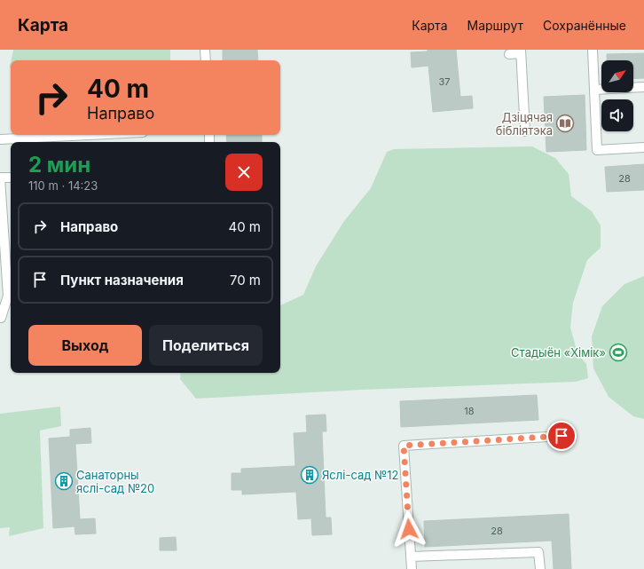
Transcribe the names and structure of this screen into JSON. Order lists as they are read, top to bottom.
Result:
{
  "places": {
    "library": ["Дзіцячая бібліятэка"],
    "sports": ["Стадыён «Хімік»"],
    "building": ["Яслі-сад №12", "Санаторны яслі-сад №20"]
  },
  "house_numbers": [
    "37",
    "28",
    "18",
    "28"
  ],
  "north": "top right",
  "page": {
    "header": "Карта",
    "nav": ["Карта", "Маршрут", "Сохранённые"],
    "turn": ["40 m", "Направо"],
    "heading": ["2 мин", "110 m · 14:23"],
    "list": [
      {
        "name": "Направо",
        "value": "40 m"
      },
      {
        "name": "Пункт назначения",
        "value": "70 m"
      }
    ],
    "buttons": ["Выход", "Поделиться"]
  }
}
